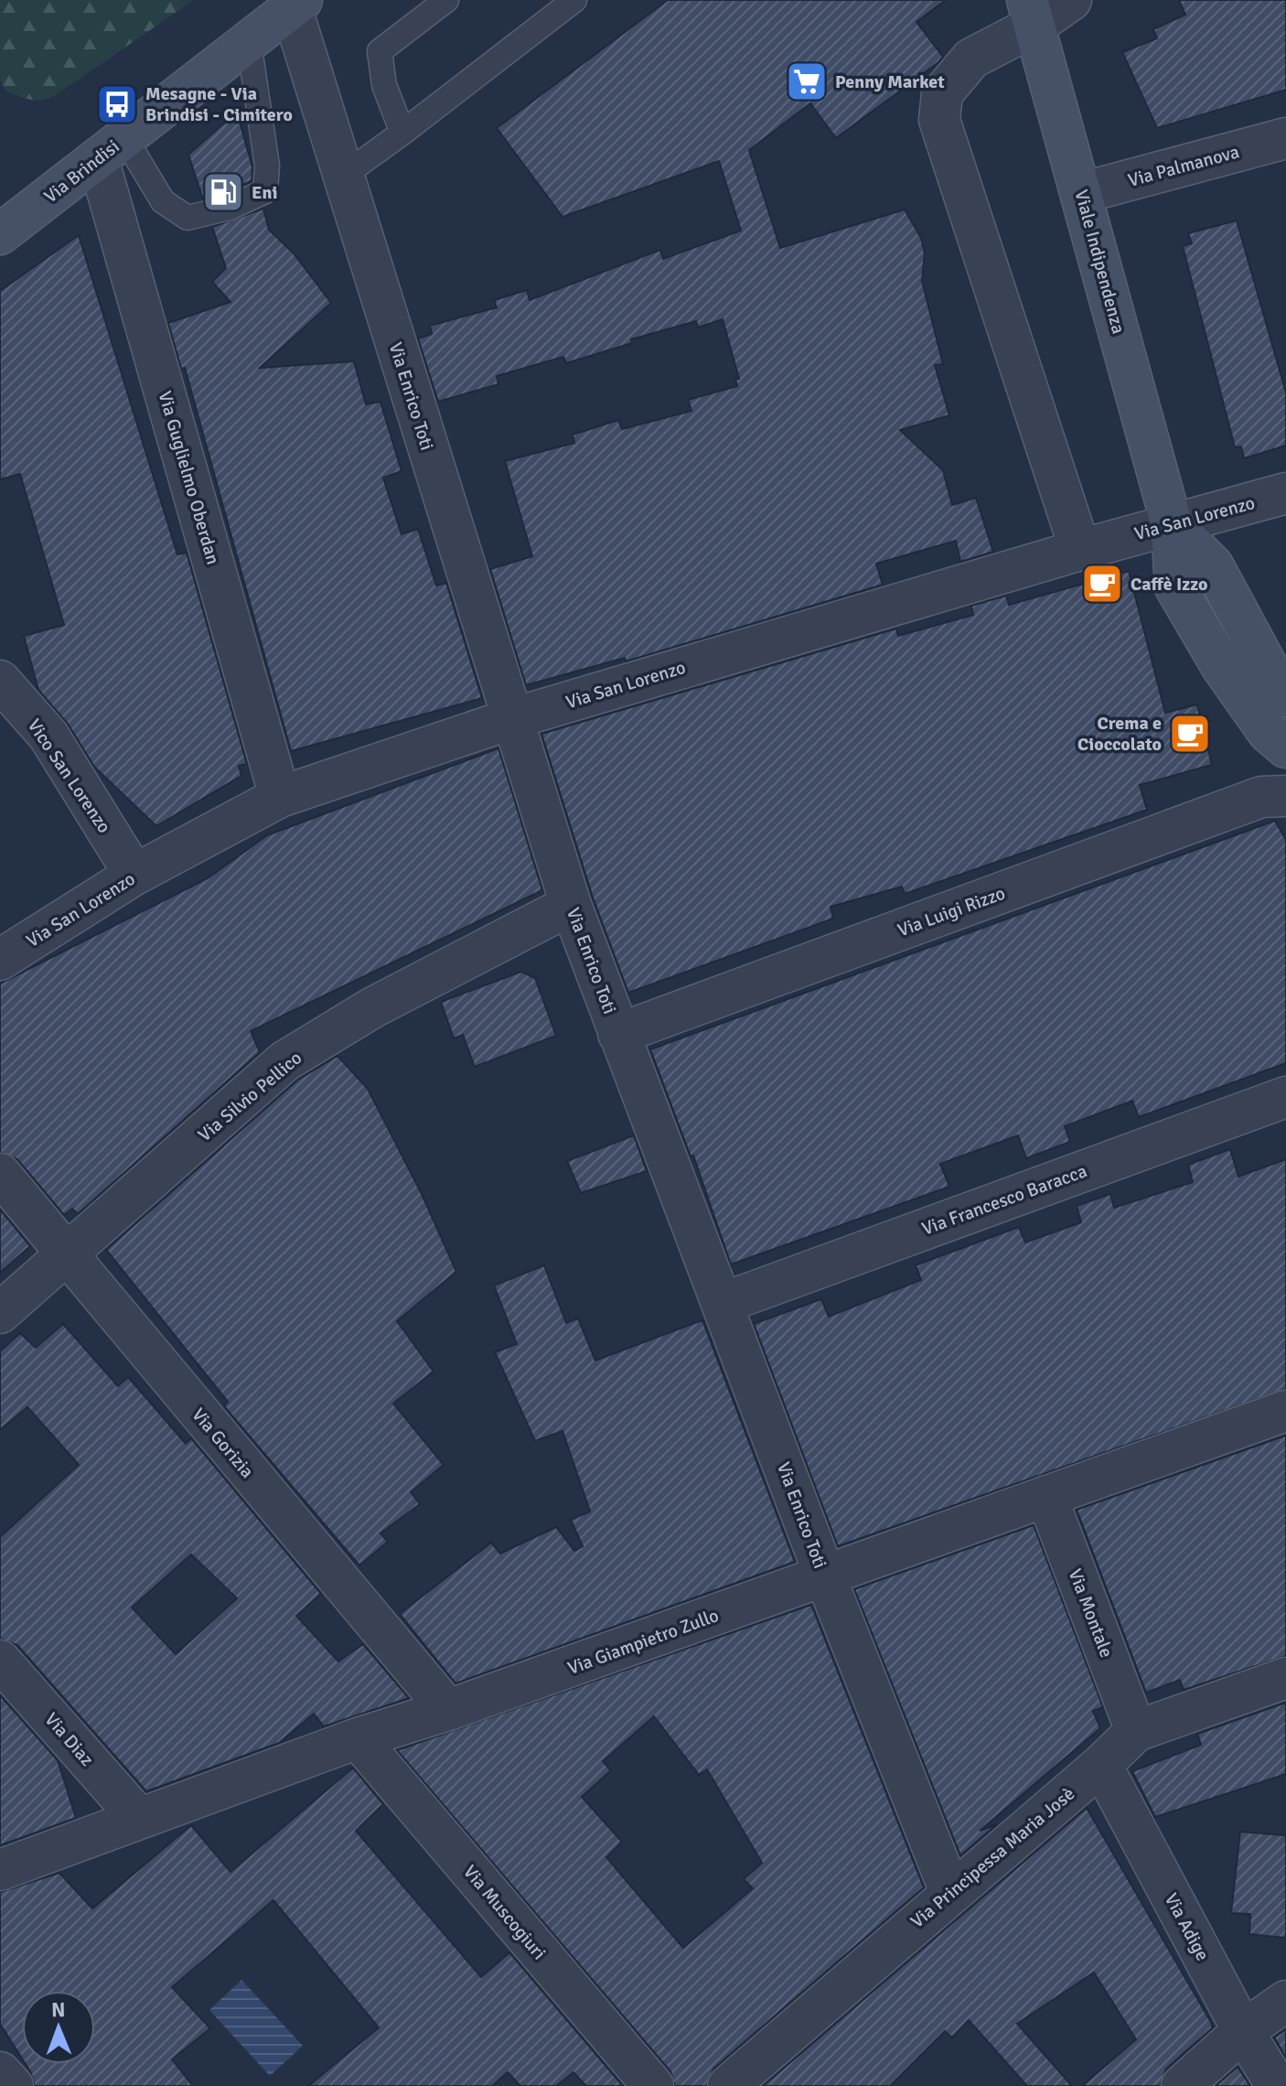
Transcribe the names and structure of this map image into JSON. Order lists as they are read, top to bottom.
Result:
{
  "streets": {
    "main road": ["Via Brindisi", "Viale Indipendenza"],
    "street": [
      "Via Palmanova",
      "Via Enrico Toti",
      "Via Guglielmo Oberdan",
      "Via San Lorenzo",
      "Vico San Lorenzo",
      "Via Luigi Rizzo",
      "Via Silvio Pellico",
      "Via Francesco Baracca",
      "Via Gorizia",
      "Via Montale",
      "Via Giampietro Zullo",
      "Via Diaz",
      "Via Principessa Maria Josè",
      "Via Muscogiuri",
      "Via Adige"
    ]
  },
  "crossings": [
    ["Via Palmanova", "Viale Indipendenza"],
    ["Via Brindisi", "Via Enrico Toti"],
    ["Via Brindisi", "Via Guglielmo Oberdan"],
    ["Viale Indipendenza", "Via San Lorenzo"],
    ["Via Enrico Toti", "Via San Lorenzo"],
    ["Via Enrico Toti", "Via Luigi Rizzo"],
    ["Via Enrico Toti", "Via Silvio Pellico"],
    ["Via Enrico Toti", "Via Francesco Baracca"],
    ["Via Enrico Toti", "Via Giampietro Zullo"],
    ["Via Enrico Toti", "Via Principessa Maria Josè"],
    ["Via Guglielmo Oberdan", "Via San Lorenzo"],
    ["Via San Lorenzo", "Vico San Lorenzo"],
    ["Via Silvio Pellico", "Via Gorizia"],
    ["Via Gorizia", "Via Giampietro Zullo"],
    ["Via Montale", "Via Giampietro Zullo"],
    ["Via Montale", "Via Principessa Maria Josè"],
    ["Via Giampietro Zullo", "Via Diaz"],
    ["Via Giampietro Zullo", "Via Muscogiuri"],
    ["Via Principessa Maria Josè", "Via Adige"]
  ],
  "places": {
    "supermarket": ["Penny Market"],
    "bus stop": ["Mesagne - Via Brindisi - Cimitero"],
    "fuel station": ["Eni"],
    "cafe": ["Caffè Izzo", "Crema e Cioccolato"]
  },
  "north": "top"
}
